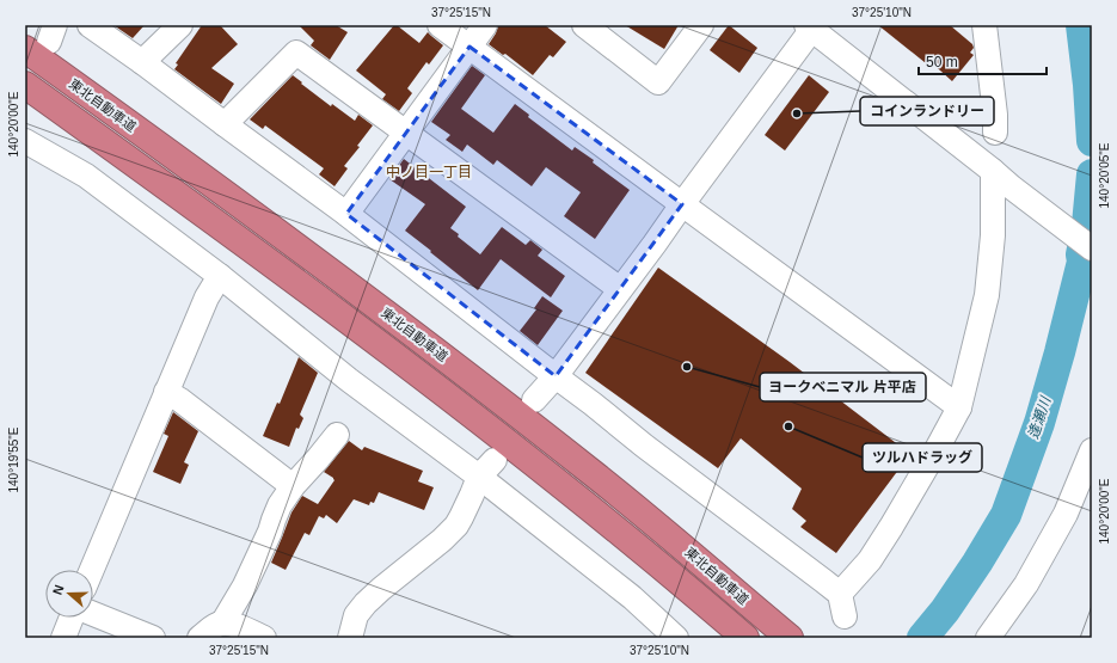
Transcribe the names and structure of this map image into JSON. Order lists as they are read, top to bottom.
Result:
{
  "streets": {
    "highway": ["東北自動車道"]
  },
  "districts": ["中ノ目一丁目"],
  "water": ["逢瀬川"],
  "places": ["コインランドリー", "ヨークベニマル 片平店", "ツルハドラッグ"],
  "scale_bar": "50 m",
  "north": "left",
  "coordinates": [
    "37°25'15\"N",
    "37°25'10\"N",
    "140°20'00\"E",
    "140°20'05\"E",
    "140°19'55\"E"
  ]
}
